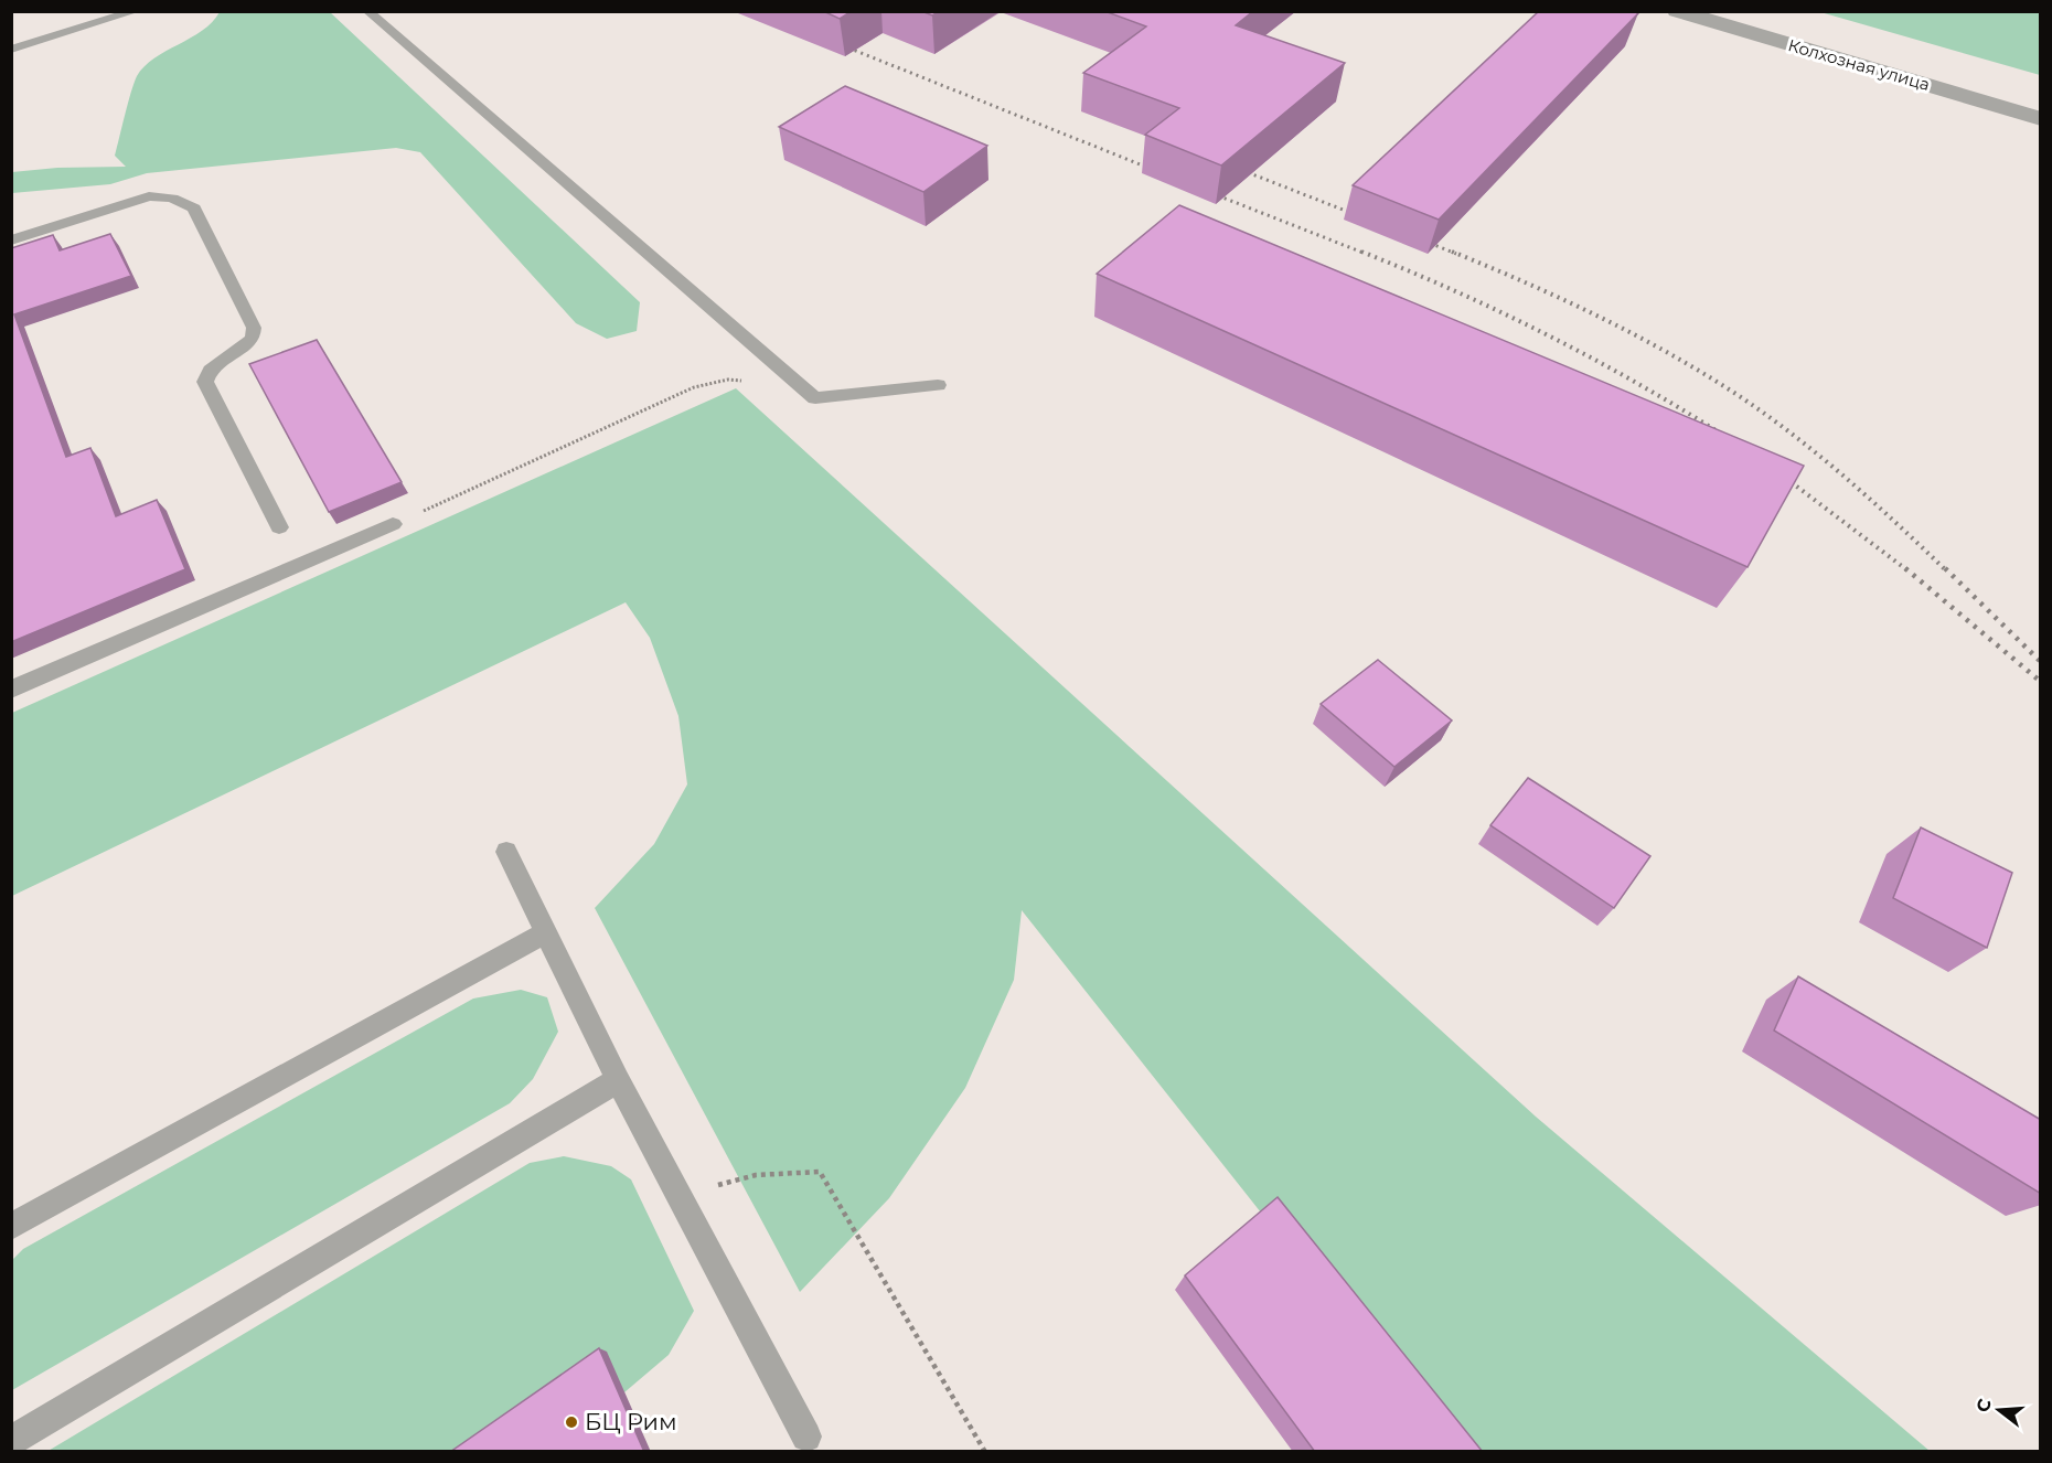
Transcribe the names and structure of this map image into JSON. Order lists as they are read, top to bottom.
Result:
{
  "streets": {
    "street": ["Колхозная улица"]
  },
  "places": ["БЦ Рим"],
  "north": "left"
}
